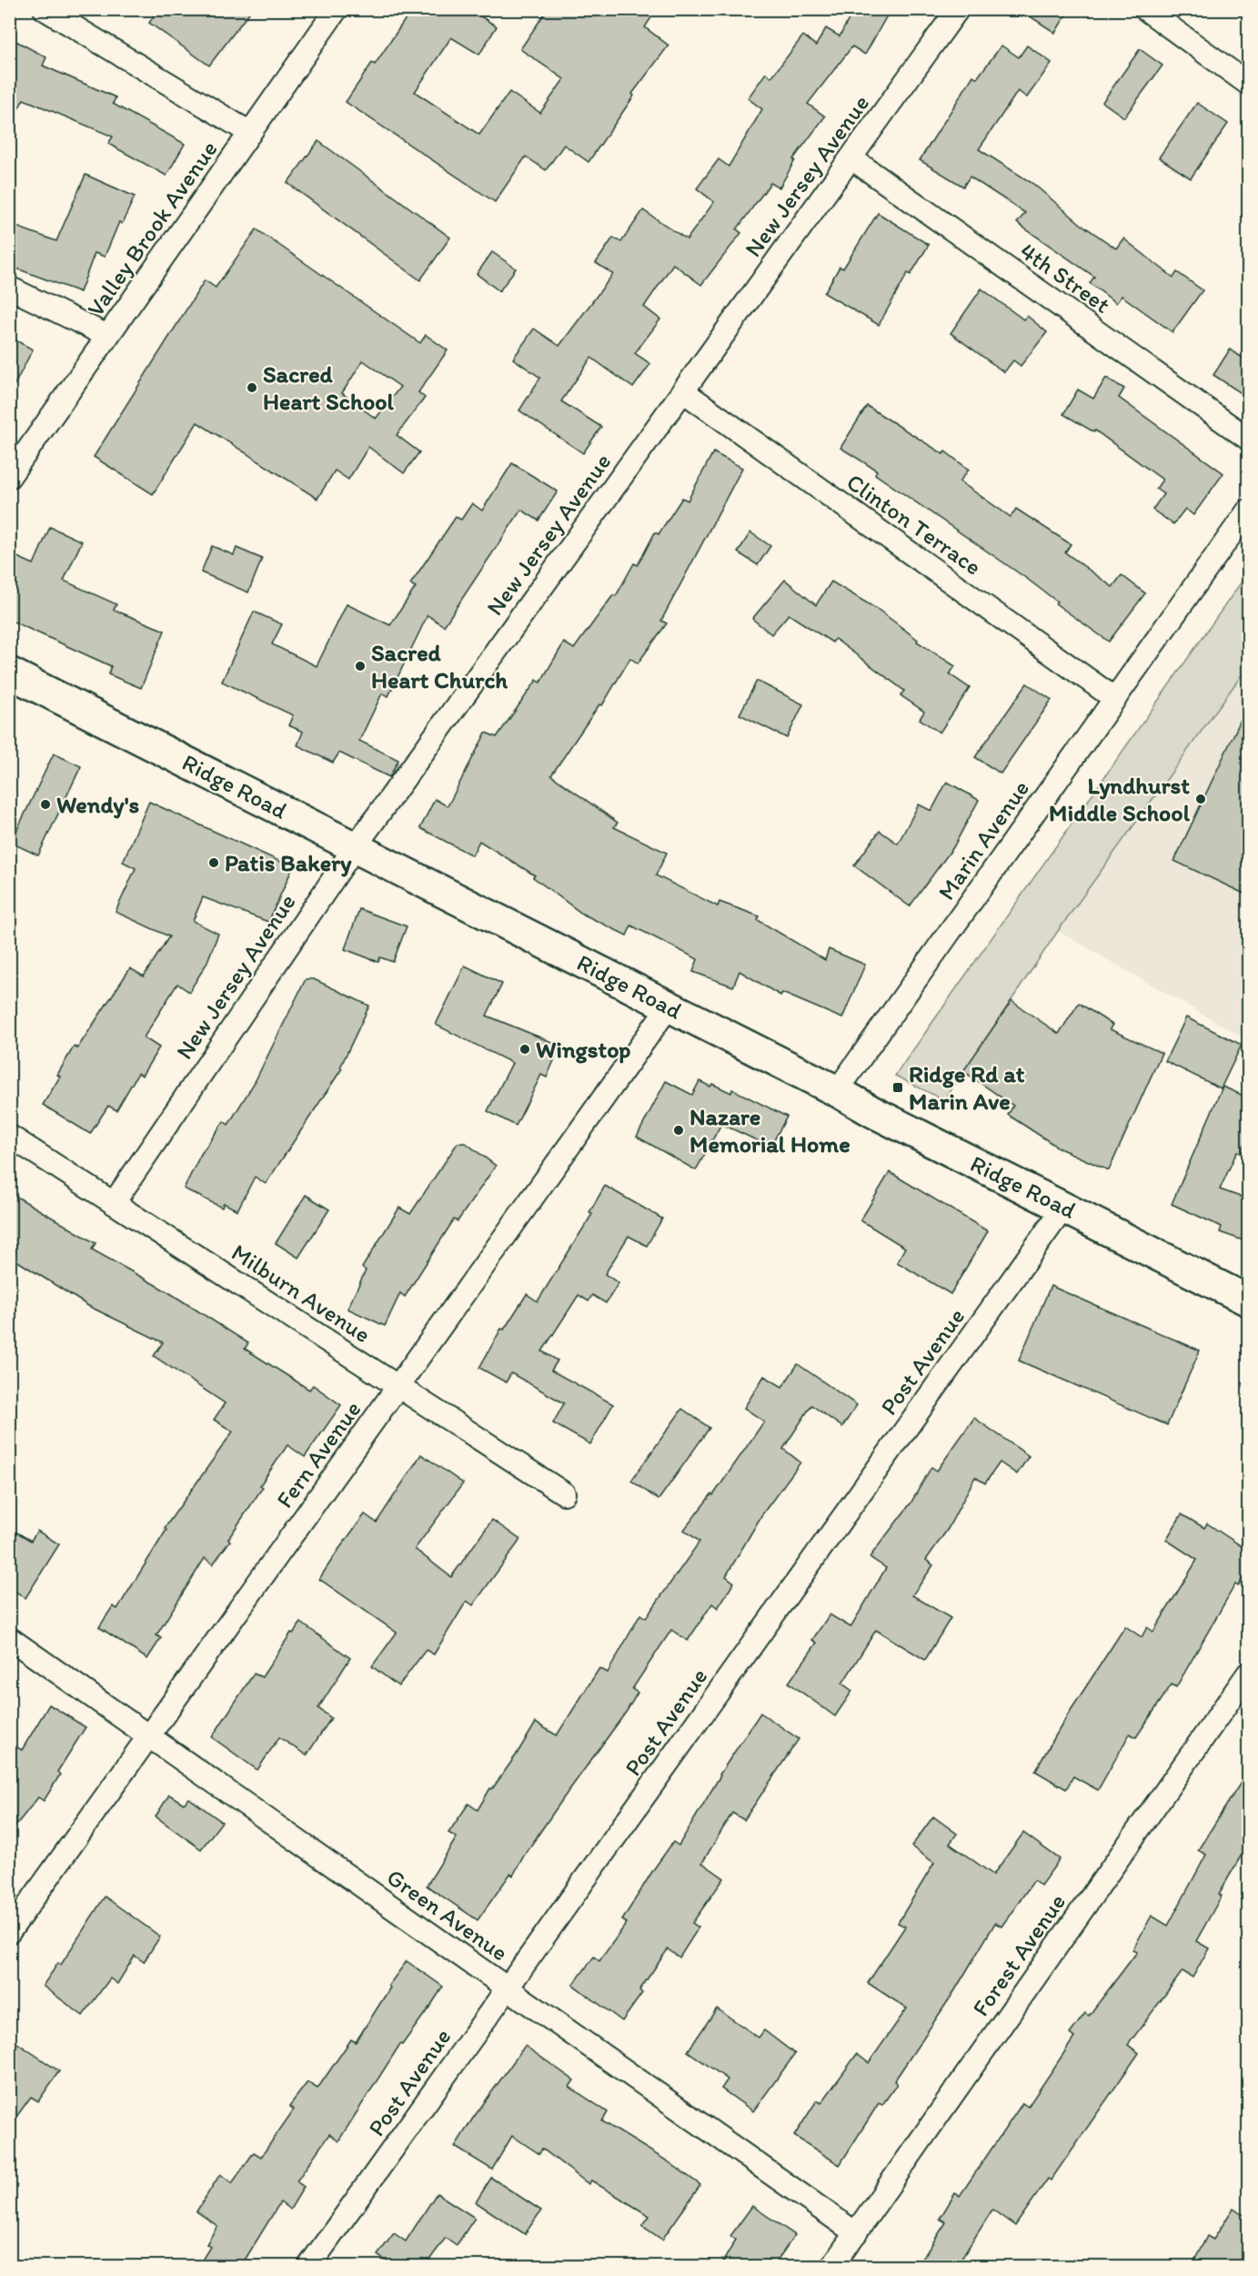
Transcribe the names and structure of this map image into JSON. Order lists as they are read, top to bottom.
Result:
{
  "streets": {
    "main road": ["Ridge Road"],
    "street": [
      "New Jersey Avenue",
      "Valley Brook Avenue",
      "4th Street",
      "Clinton Terrace",
      "Marin Avenue",
      "Milburn Avenue",
      "Post Avenue",
      "Fern Avenue",
      "Green Avenue",
      "Forest Avenue"
    ]
  },
  "crossings": [
    ["New Jersey Avenue", "4th Street"],
    ["New Jersey Avenue", "Clinton Terrace"],
    ["New Jersey Avenue", "Ridge Road"],
    ["New Jersey Avenue", "Milburn Avenue"],
    ["Clinton Terrace", "Marin Avenue"],
    ["Ridge Road", "Marin Avenue"],
    ["Ridge Road", "Post Avenue"],
    ["Ridge Road", "Fern Avenue"],
    ["Milburn Avenue", "Fern Avenue"],
    ["Post Avenue", "Green Avenue"],
    ["Fern Avenue", "Green Avenue"],
    ["Green Avenue", "Forest Avenue"]
  ],
  "places": {
    "other": [
      "Sacred Heart School",
      "Sacred Heart Church",
      "Lyndhurst Middle School",
      "Wendy's",
      "Patis Bakery",
      "Wingstop",
      "Nazare Memorial Home"
    ],
    "transit": ["Ridge Rd at Marin Ave"]
  }
}
